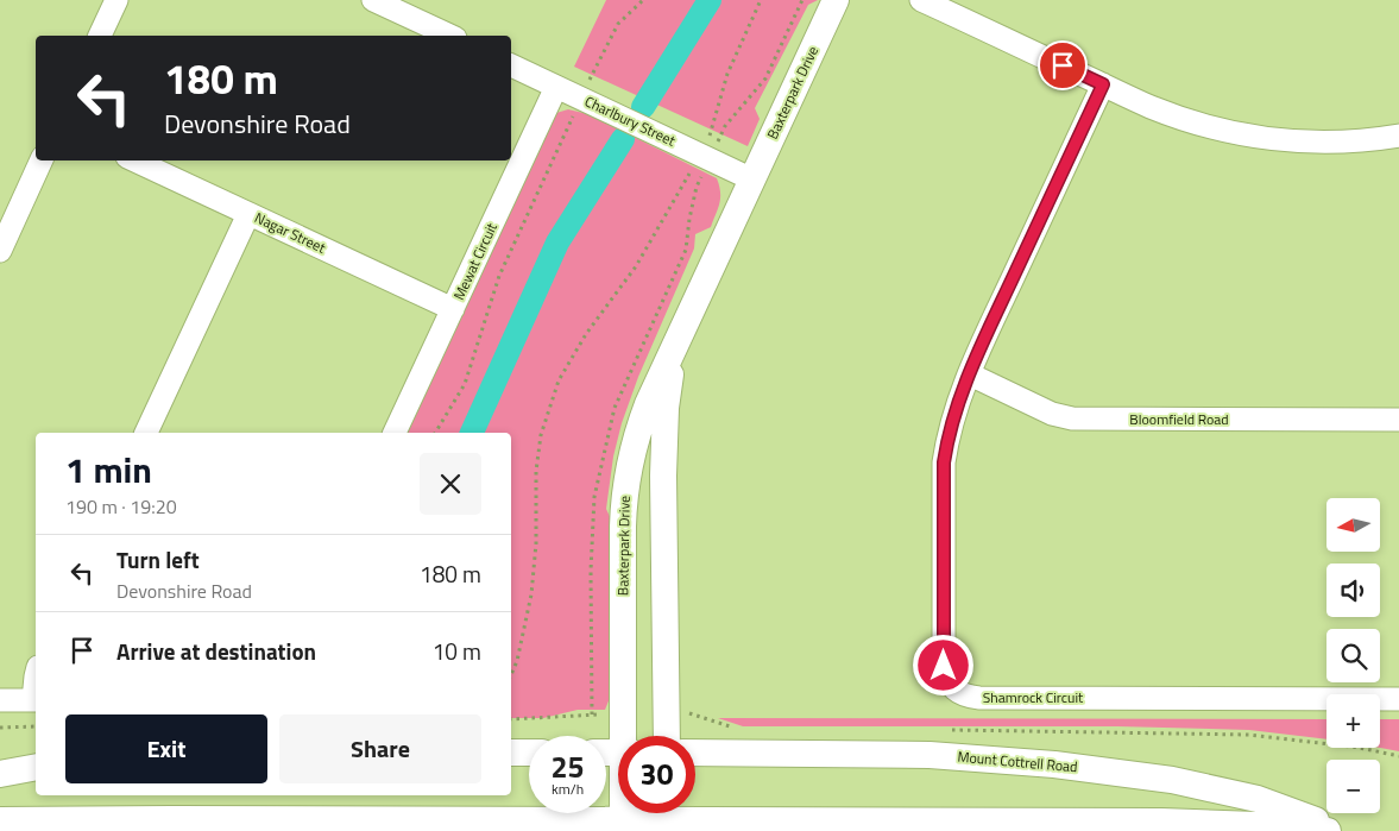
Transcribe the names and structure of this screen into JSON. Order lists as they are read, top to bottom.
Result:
{
  "streets": {
    "street": [
      "Baxterpark Drive",
      "Charlbury Street",
      "Nagar Street",
      "Mewat Circuit",
      "Bloomfield Road",
      "Shamrock Circuit",
      "Mount Cottrell Road"
    ]
  },
  "crossings": [
    ["Baxterpark Drive", "Charlbury Street"],
    ["Charlbury Street", "Mewat Circuit"],
    ["Nagar Street", "Mewat Circuit"],
    ["Bloomfield Road", "Shamrock Circuit"]
  ],
  "north": "left",
  "page": {
    "turn": ["180 m", "Devonshire Road"],
    "heading": ["1 min", "190 m · 19:20"],
    "map_buttons": ["+", "−"],
    "list": [
      {
        "name": "Turn left",
        "note": "Devonshire Road",
        "value": "180 m"
      },
      {
        "name": "Arrive at destination",
        "value": "10 m"
      }
    ],
    "buttons": ["Exit", "Share"],
    "speed": "25 km/h",
    "limit": "30"
  }
}
